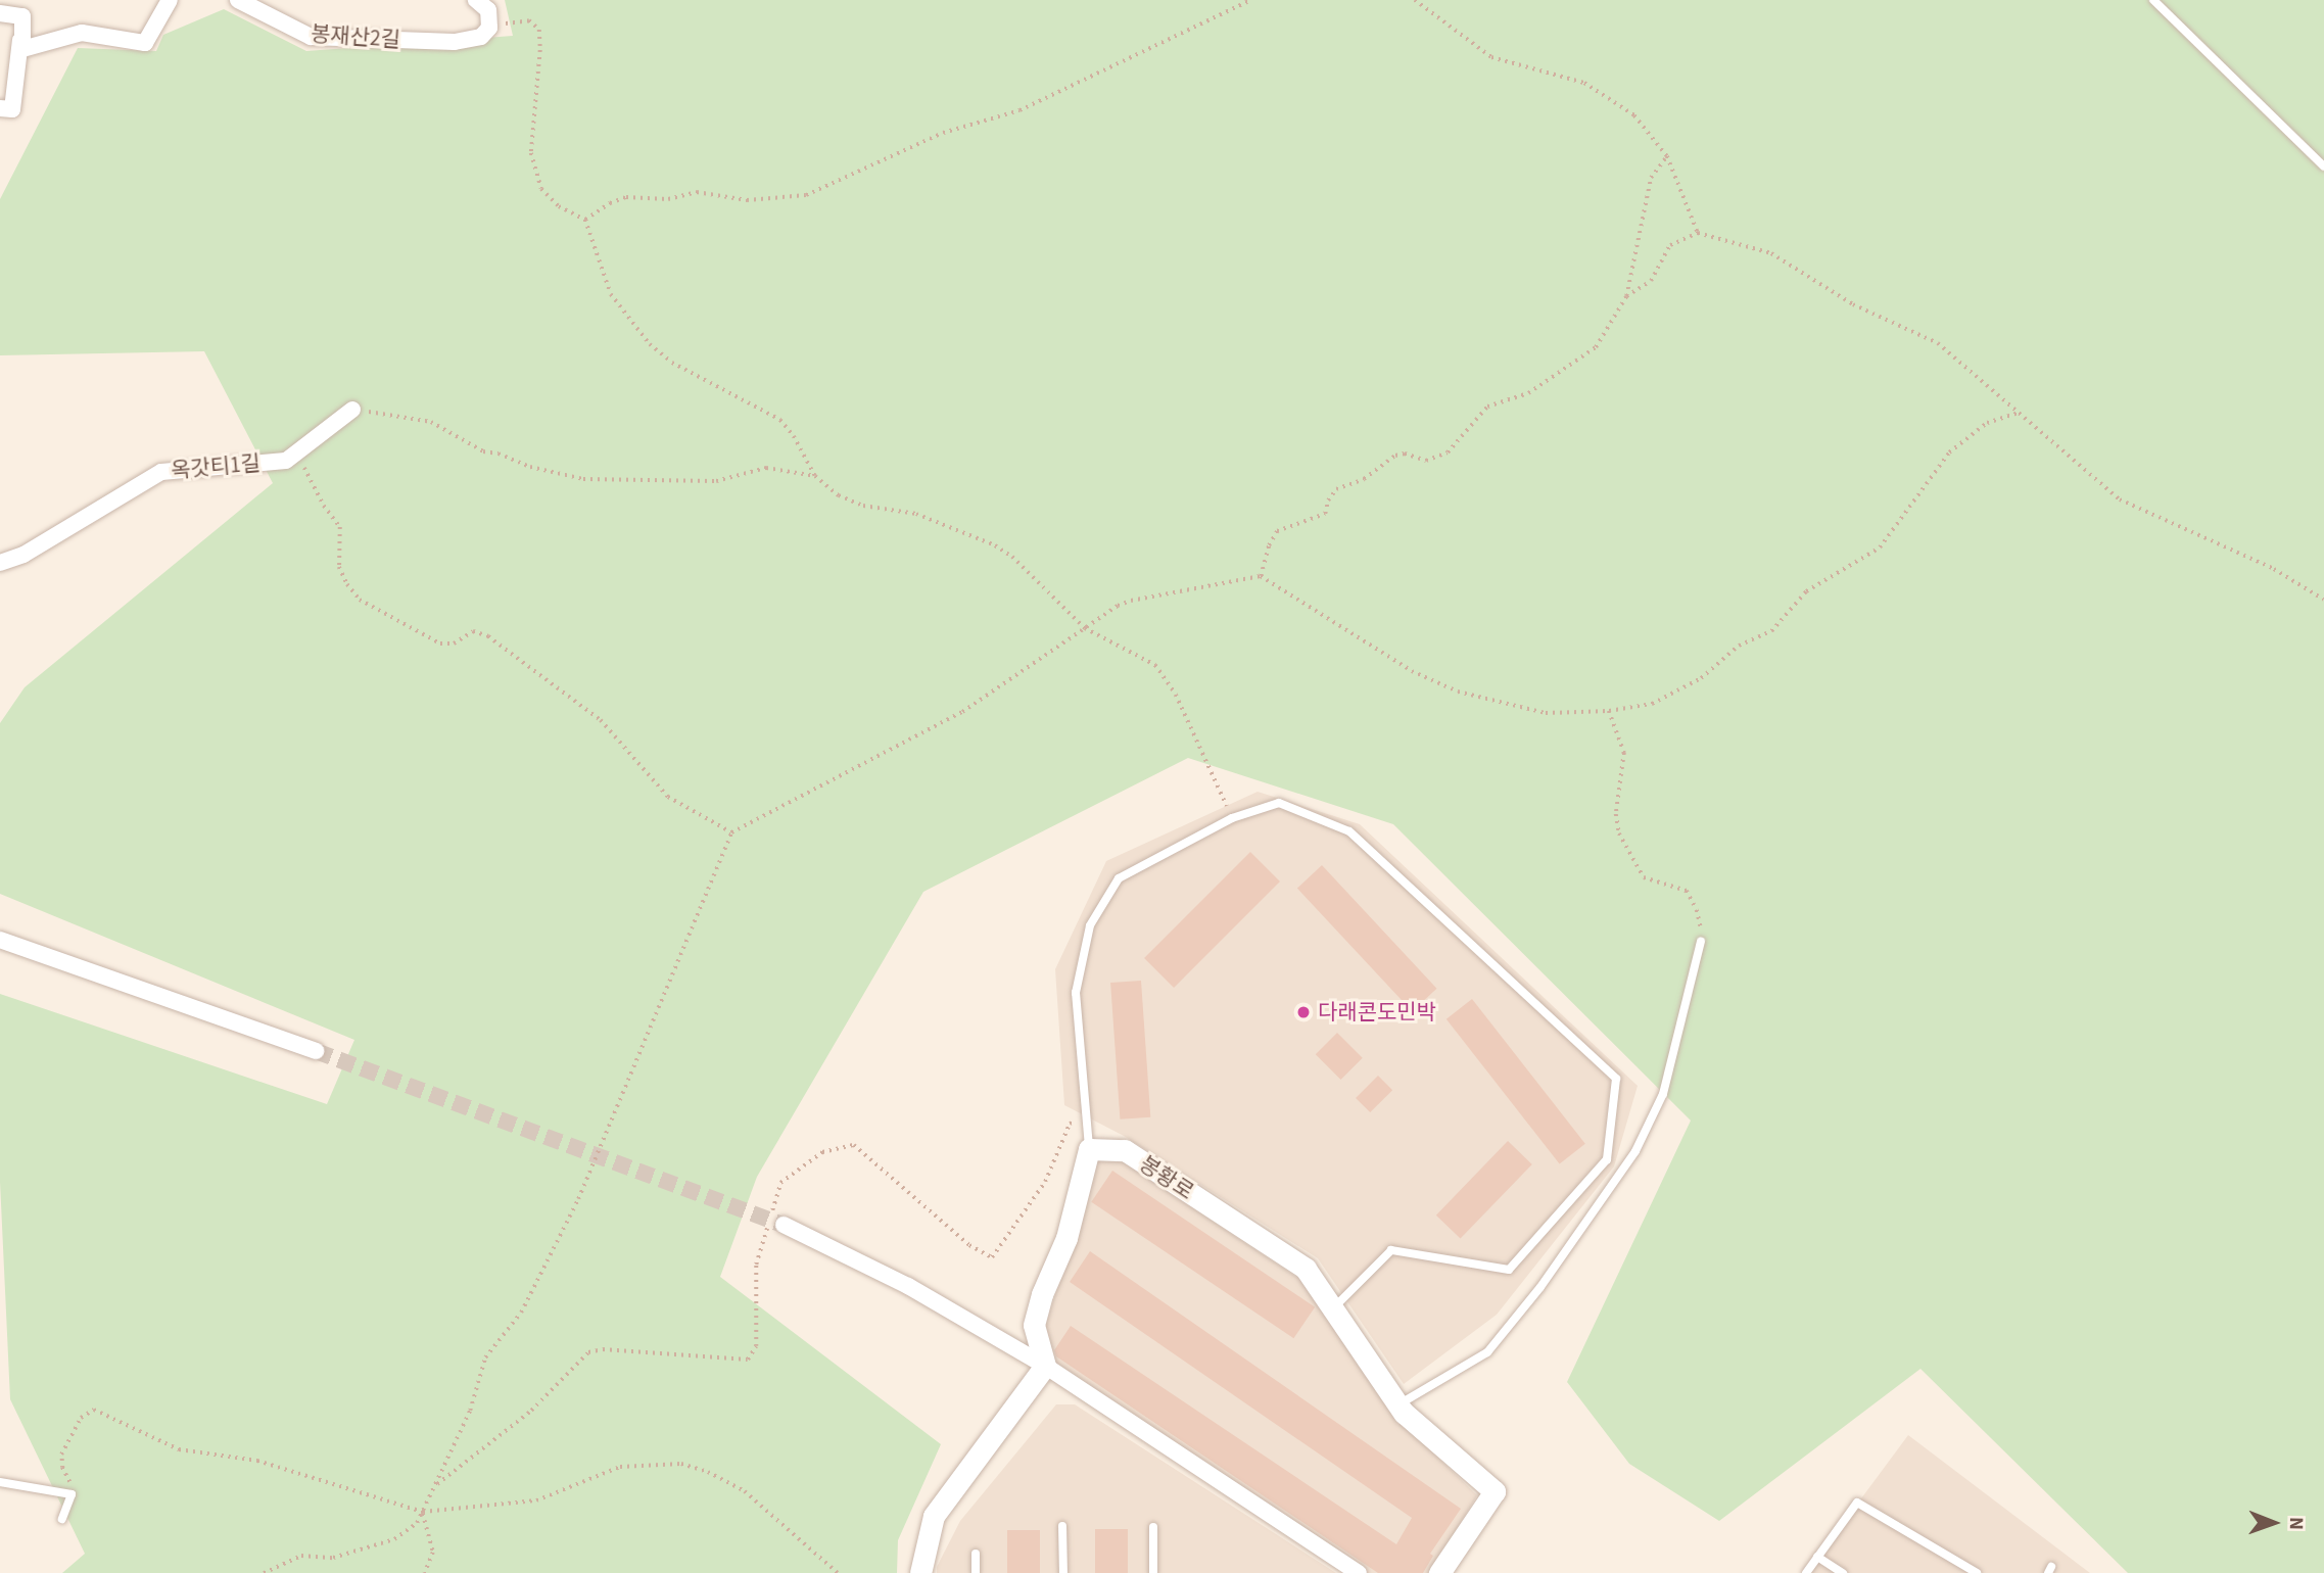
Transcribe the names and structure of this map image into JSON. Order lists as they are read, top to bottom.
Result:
{
  "streets": {
    "street": ["봉재산2길", "옥갓티1길", "봉황로"]
  },
  "places": ["다래콘도민박"],
  "north": "right"
}
